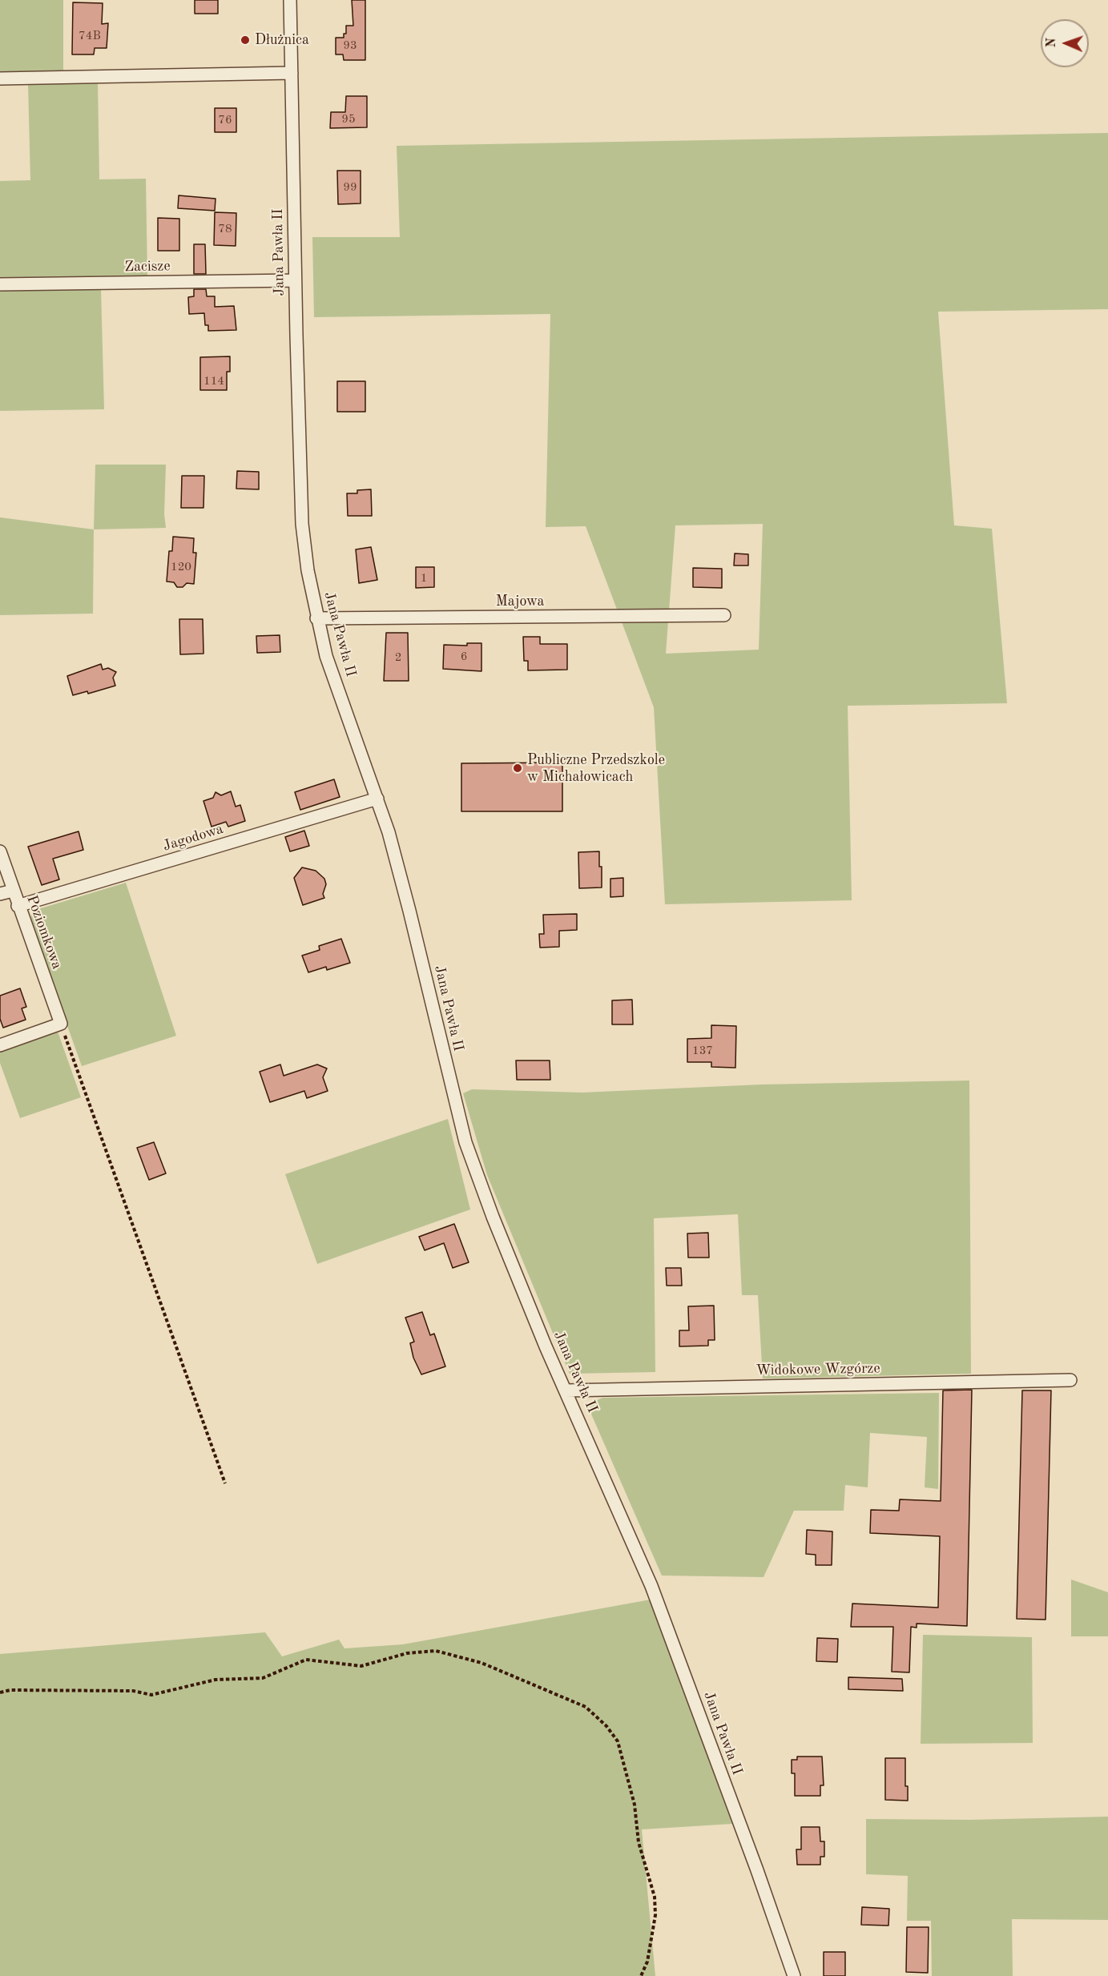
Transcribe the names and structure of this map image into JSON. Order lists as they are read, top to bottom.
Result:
{
  "streets": {
    "street": [
      "Jana Pawła II",
      "Zacisze",
      "Majowa",
      "Jagodowa",
      "Poziomkowa",
      "Widokowe Wzgórze"
    ]
  },
  "crossings": [
    ["Jana Pawła II", "Zacisze"],
    ["Jana Pawła II", "Majowa"],
    ["Jana Pawła II", "Jagodowa"],
    ["Jana Pawła II", "Widokowe Wzgórze"],
    ["Jagodowa", "Poziomkowa"]
  ],
  "places": ["Dłużnica", "Publiczne Przedszkole w Michałowicach"],
  "house_numbers": [
    "74B",
    "93",
    "95",
    "76",
    "99",
    "78",
    "114",
    "120",
    "1",
    "6",
    "2",
    "137"
  ],
  "north": "left"
}
